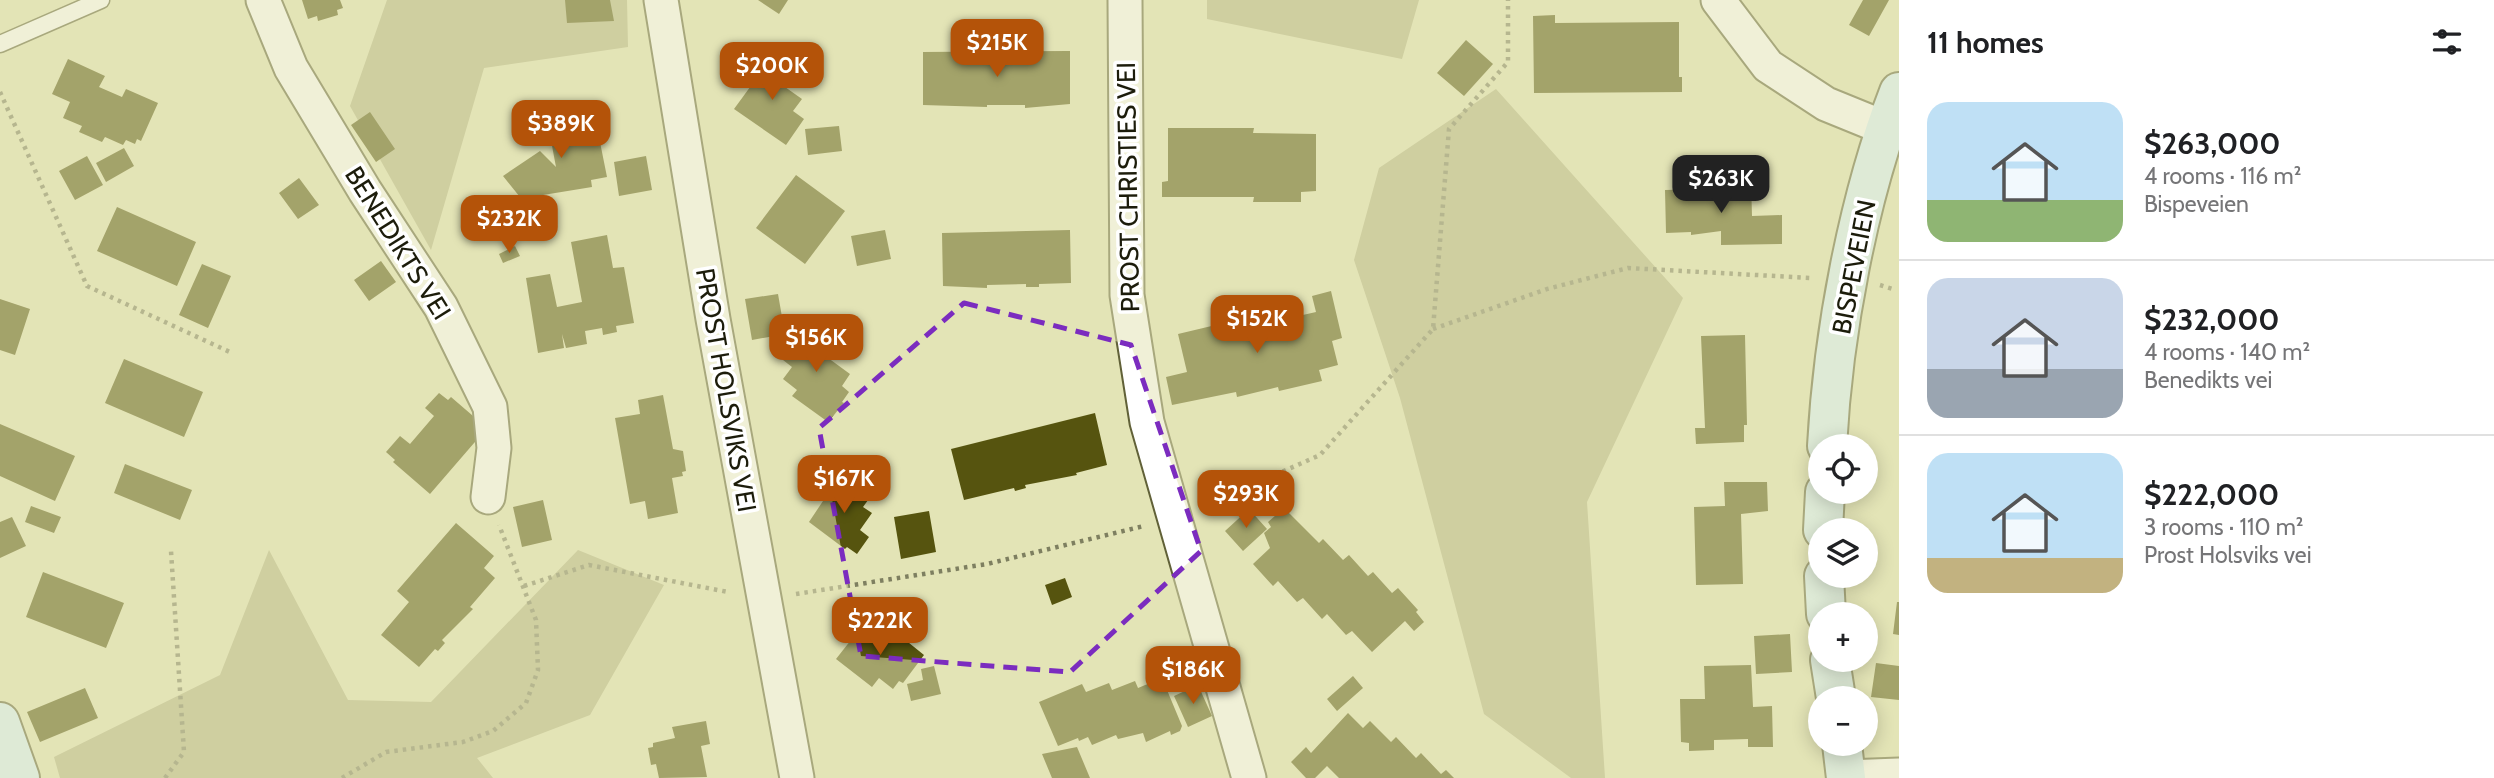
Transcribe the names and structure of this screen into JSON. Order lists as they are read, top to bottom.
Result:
{
  "streets": {
    "street": [
      "PROST CHRISTIES VEI",
      "BENEDIKTS VEI",
      "BISPEVEIEN",
      "PROST HOLSVIKS VEI"
    ]
  },
  "page": {
    "heading": "11 homes",
    "price": [
      "$215K",
      "$200K",
      "$389K",
      "$263K",
      "$232K",
      "$152K",
      "$156K",
      "$167K",
      "$293K",
      "$222K",
      "$186K"
    ],
    "list": [
      {
        "name": "$263,000",
        "note": "4 rooms · 116 m² · Bispeveien"
      },
      {
        "name": "$232,000",
        "note": "4 rooms · 140 m² · Benedikts vei"
      },
      {
        "name": "$222,000",
        "note": "3 rooms · 110 m² · Prost Holsviks vei"
      }
    ],
    "map_buttons": ["+", "−"]
  }
}
